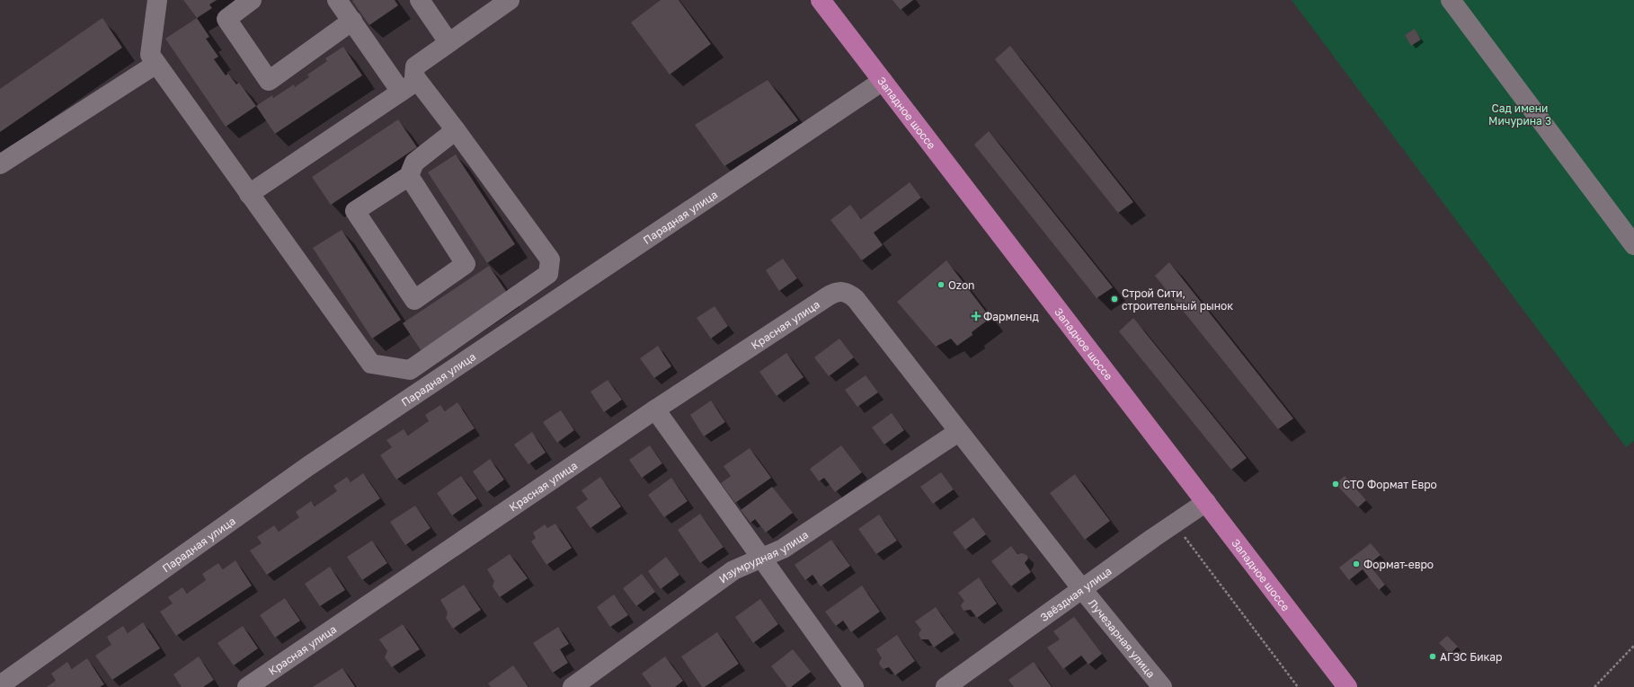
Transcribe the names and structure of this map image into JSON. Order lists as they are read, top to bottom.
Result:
{
  "streets": {
    "main road": ["Западное шоссе"],
    "street": [
      "Парадная улица",
      "Красная улица",
      "Изумрудная улица",
      "Звёздная улица",
      "Лучезарная улица"
    ]
  },
  "crossings": [
    ["Западное шоссе", "Парадная улица"],
    ["Западное шоссе", "Звёздная улица"],
    ["Красная улица", "Лучезарная улица"],
    ["Изумрудная улица", "Лучезарная улица"],
    ["Звёздная улица", "Лучезарная улица"]
  ],
  "parks": ["Сад имени Мичурина 3"],
  "places": {
    "other": [
      "Ozon",
      "Строй Сити, строительный рынок",
      "СТО Формат Евро",
      "Формат-евро",
      "АГЗС Бикар"
    ],
    "health": ["Фармленд"]
  }
}
